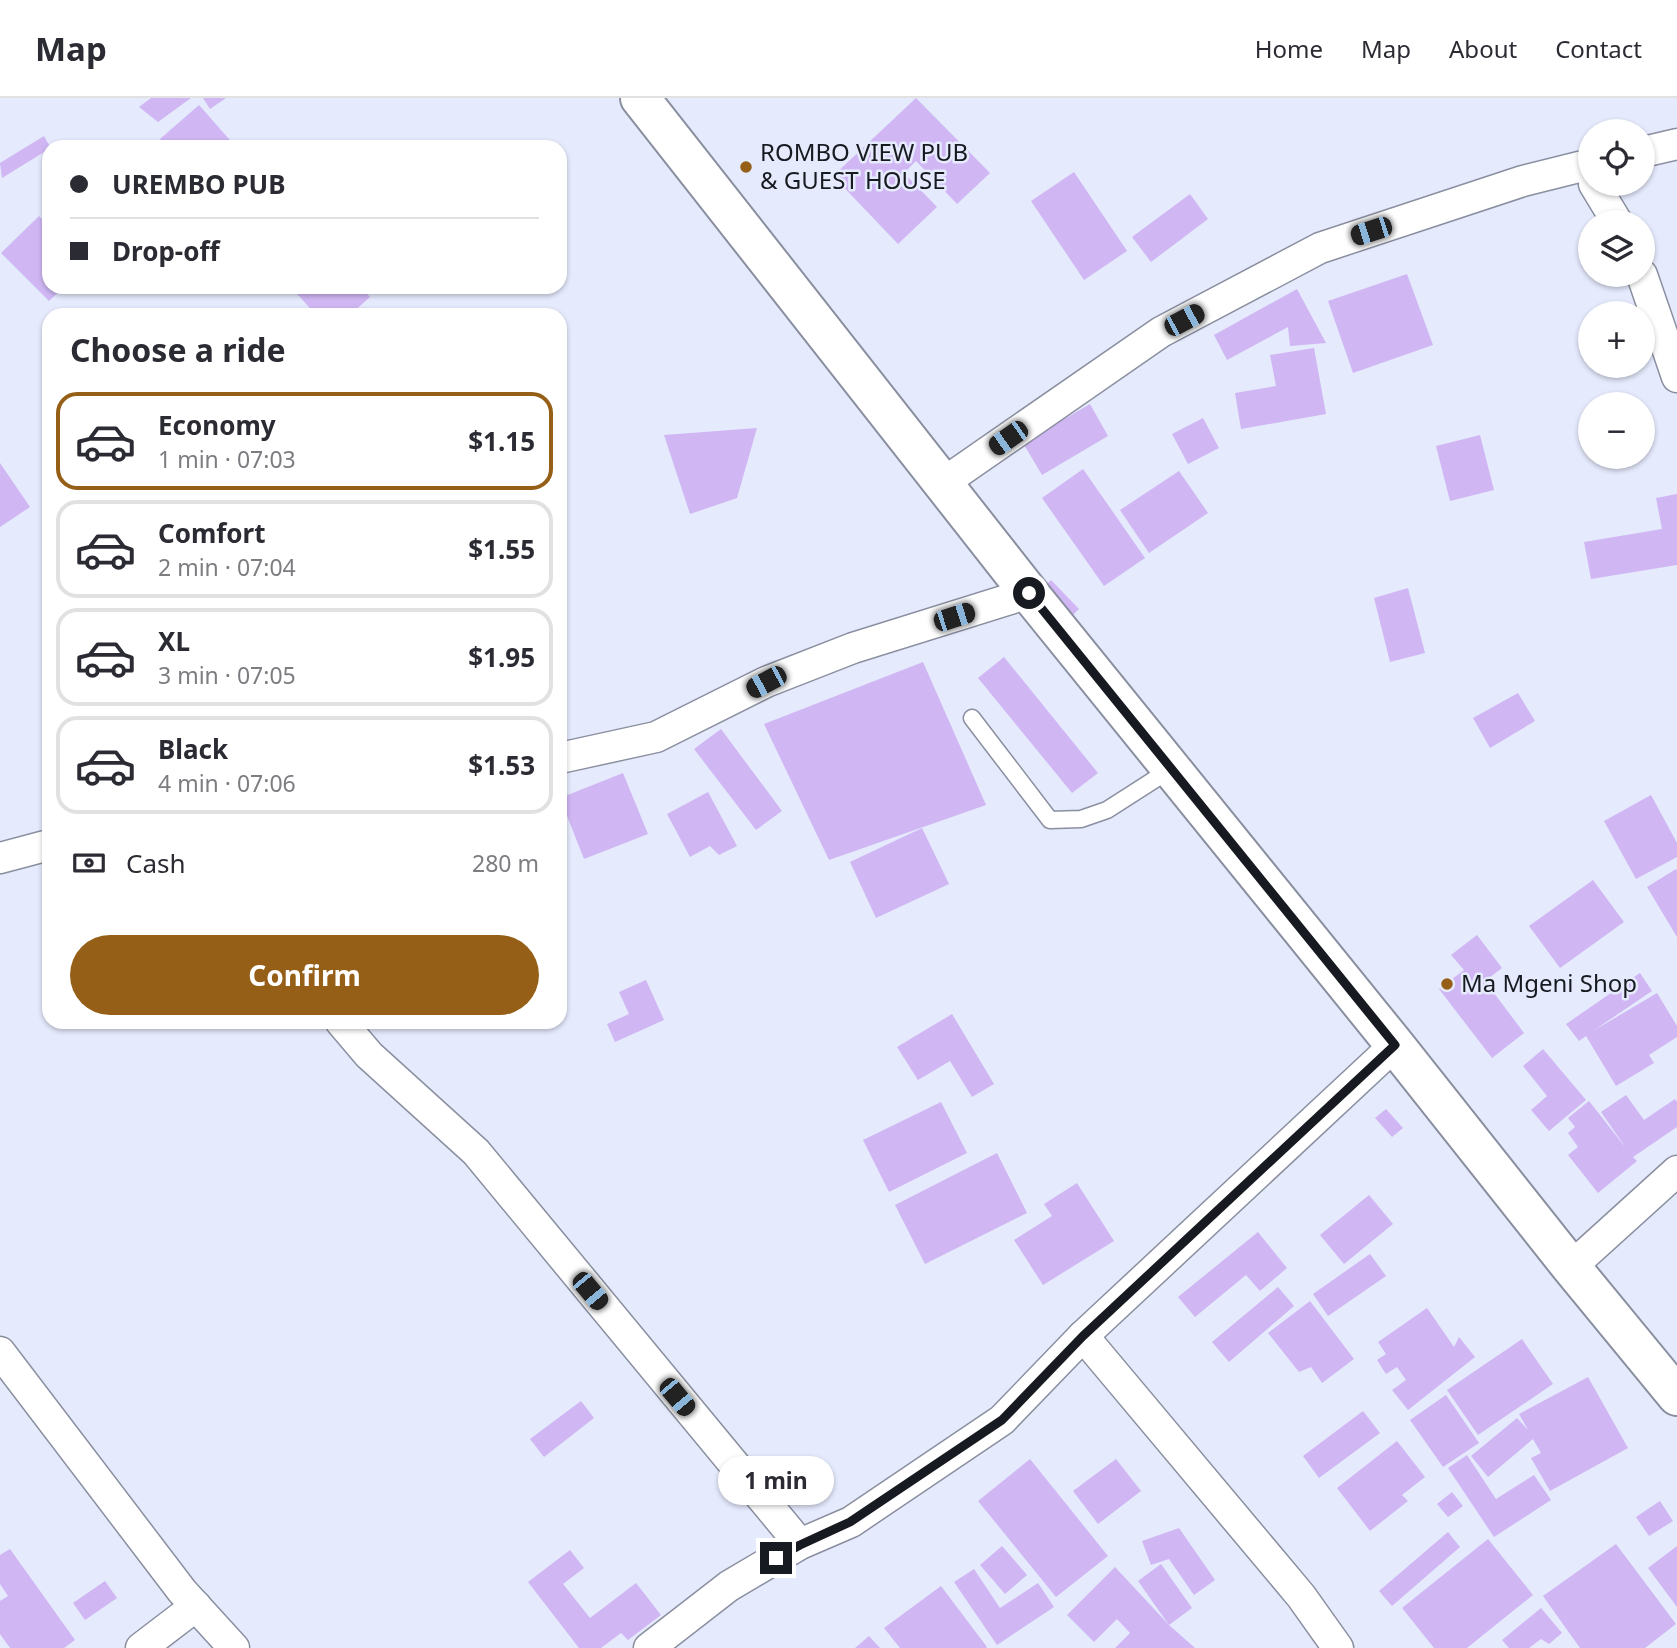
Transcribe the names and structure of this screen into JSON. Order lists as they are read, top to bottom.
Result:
{
  "places": ["ROMBO VIEW PUB & GUEST HOUSE", "Ma Mgeni Shop"],
  "page": {
    "header": "Map",
    "nav": [
      "Home",
      "Map",
      "About",
      "Contact"
    ],
    "map_buttons": ["+", "−"],
    "banner": ["UREMBO PUB", "Drop-off"],
    "heading": "Choose a ride",
    "list": [
      {
        "name": "Economy",
        "note": "1 min · 07:03",
        "value": "$1.15"
      },
      {
        "name": "Comfort",
        "note": "2 min · 07:04",
        "value": "$1.55"
      },
      {
        "name": "XL",
        "note": "3 min · 07:05",
        "value": "$1.95"
      },
      {
        "name": "Black",
        "note": "4 min · 07:06",
        "value": "$1.53"
      }
    ],
    "pay": ["Cash", "280 m"],
    "buttons": "Confirm",
    "bubble": "1 min"
  }
}
